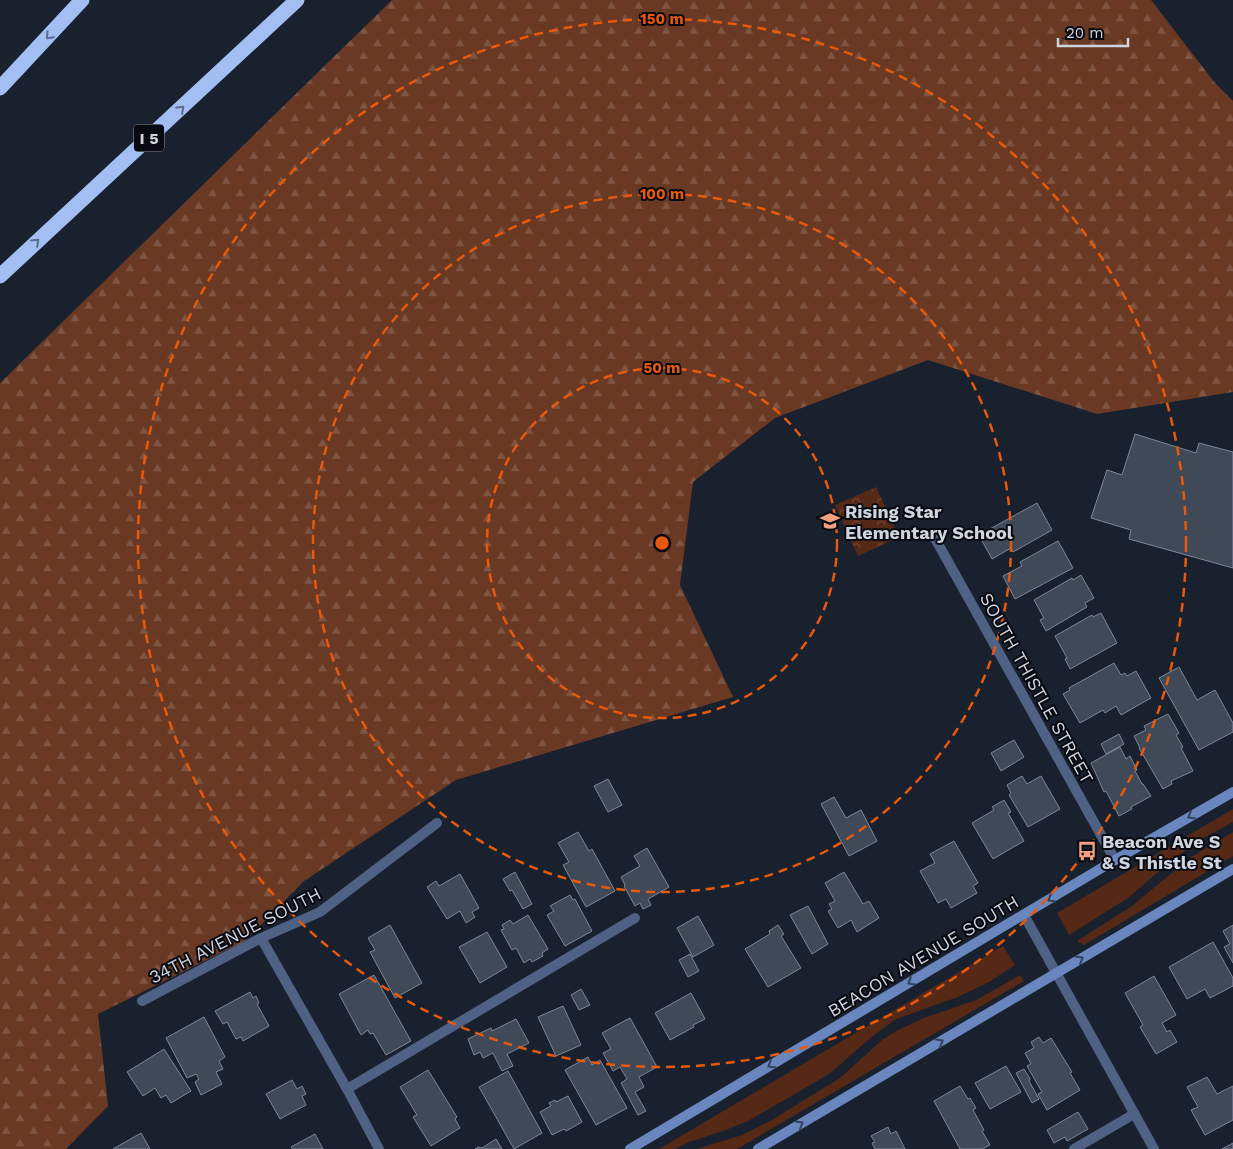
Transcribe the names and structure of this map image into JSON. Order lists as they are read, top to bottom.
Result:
{
  "streets": {
    "highway": ["I 5"],
    "main road": ["BEACON AVENUE SOUTH"],
    "street": ["SOUTH THISTLE STREET", "34TH AVENUE SOUTH"]
  },
  "crossings": [
    ["SOUTH THISTLE STREET", "BEACON AVENUE SOUTH"]
  ],
  "places": {
    "school or university": ["Rising Star Elementary School"],
    "bus stop": ["Beacon Ave S & S Thistle St"]
  },
  "scale_bar": "20 m",
  "rings": ["150 m", "100 m", "50 m"]
}
